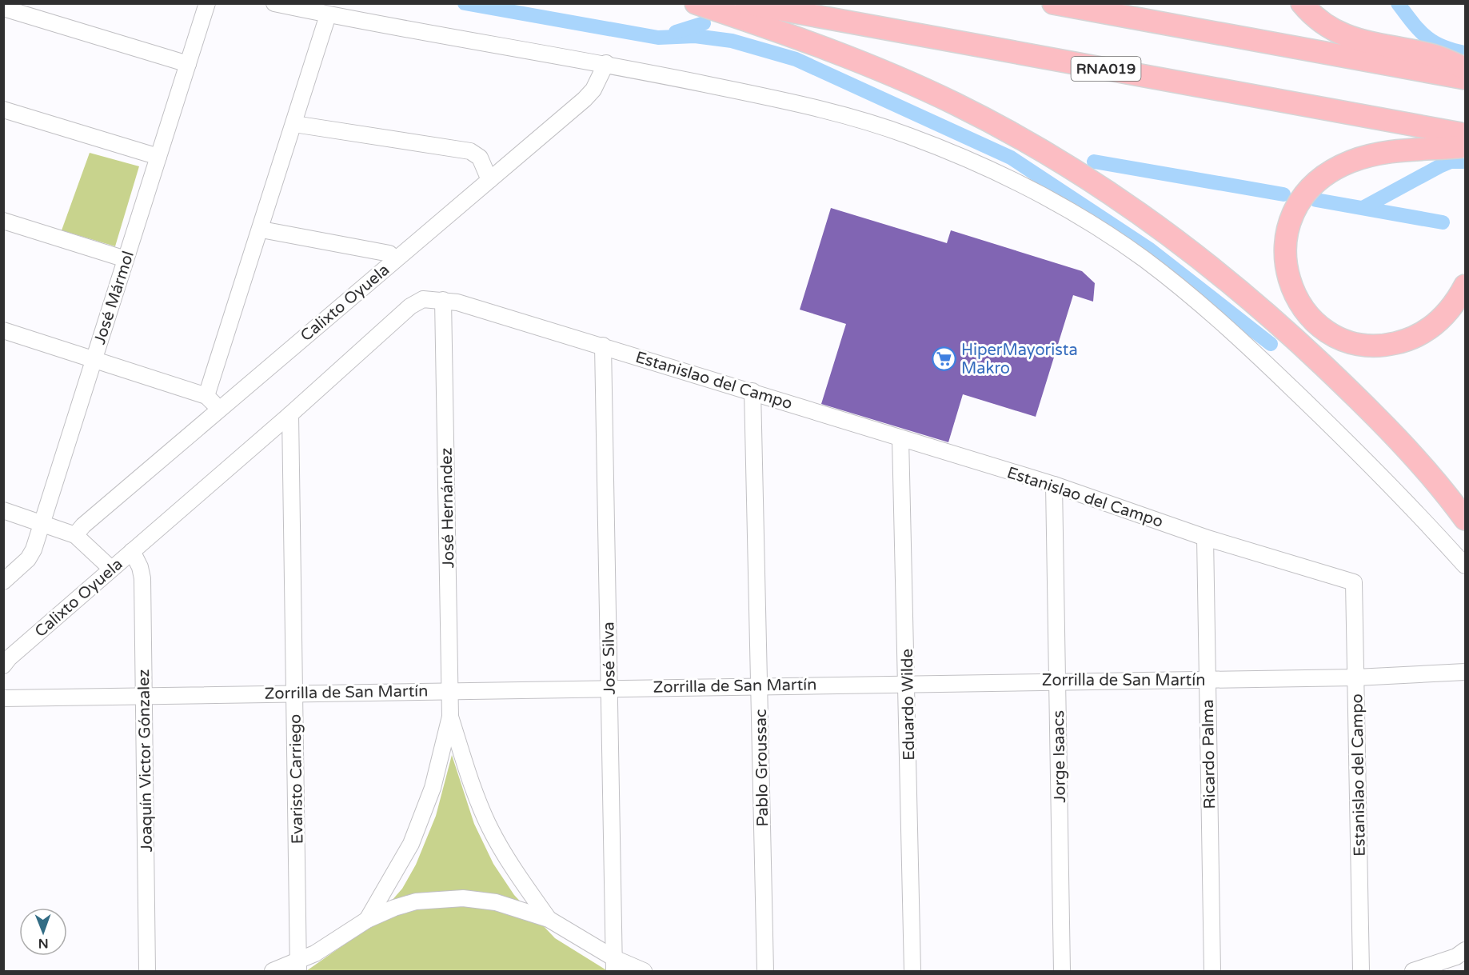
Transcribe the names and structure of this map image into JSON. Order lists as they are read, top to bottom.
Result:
{
  "streets": {
    "highway": ["RNA019"],
    "street": [
      "José Mármol",
      "Calixto Oyuela",
      "Estanislao del Campo",
      "José Hernández",
      "José Silva",
      "Zorrilla de San Martín",
      "Eduardo Wilde",
      "Ricardo Palma",
      "Jorge Isaacs",
      "Joaquín Victor Gónzalez",
      "Pablo Groussac",
      "Evaristo Carriego"
    ]
  },
  "crossings": [
    ["Calixto Oyuela", "Estanislao del Campo"],
    ["Calixto Oyuela", "José Hernández"],
    ["Calixto Oyuela", "Joaquín Victor Gónzalez"],
    ["Calixto Oyuela", "Evaristo Carriego"],
    ["Estanislao del Campo", "José Hernández"],
    ["Estanislao del Campo", "José Silva"],
    ["Estanislao del Campo", "Zorrilla de San Martín"],
    ["Estanislao del Campo", "Eduardo Wilde"],
    ["Estanislao del Campo", "Ricardo Palma"],
    ["Estanislao del Campo", "Jorge Isaacs"],
    ["Estanislao del Campo", "Pablo Groussac"],
    ["José Hernández", "Zorrilla de San Martín"],
    ["José Silva", "Zorrilla de San Martín"],
    ["Zorrilla de San Martín", "Eduardo Wilde"],
    ["Zorrilla de San Martín", "Ricardo Palma"],
    ["Zorrilla de San Martín", "Jorge Isaacs"],
    ["Zorrilla de San Martín", "Joaquín Victor Gónzalez"],
    ["Zorrilla de San Martín", "Pablo Groussac"],
    ["Zorrilla de San Martín", "Evaristo Carriego"]
  ],
  "places": {
    "supermarket": ["HiperMayorista Makro"]
  },
  "north": "bottom"
}
